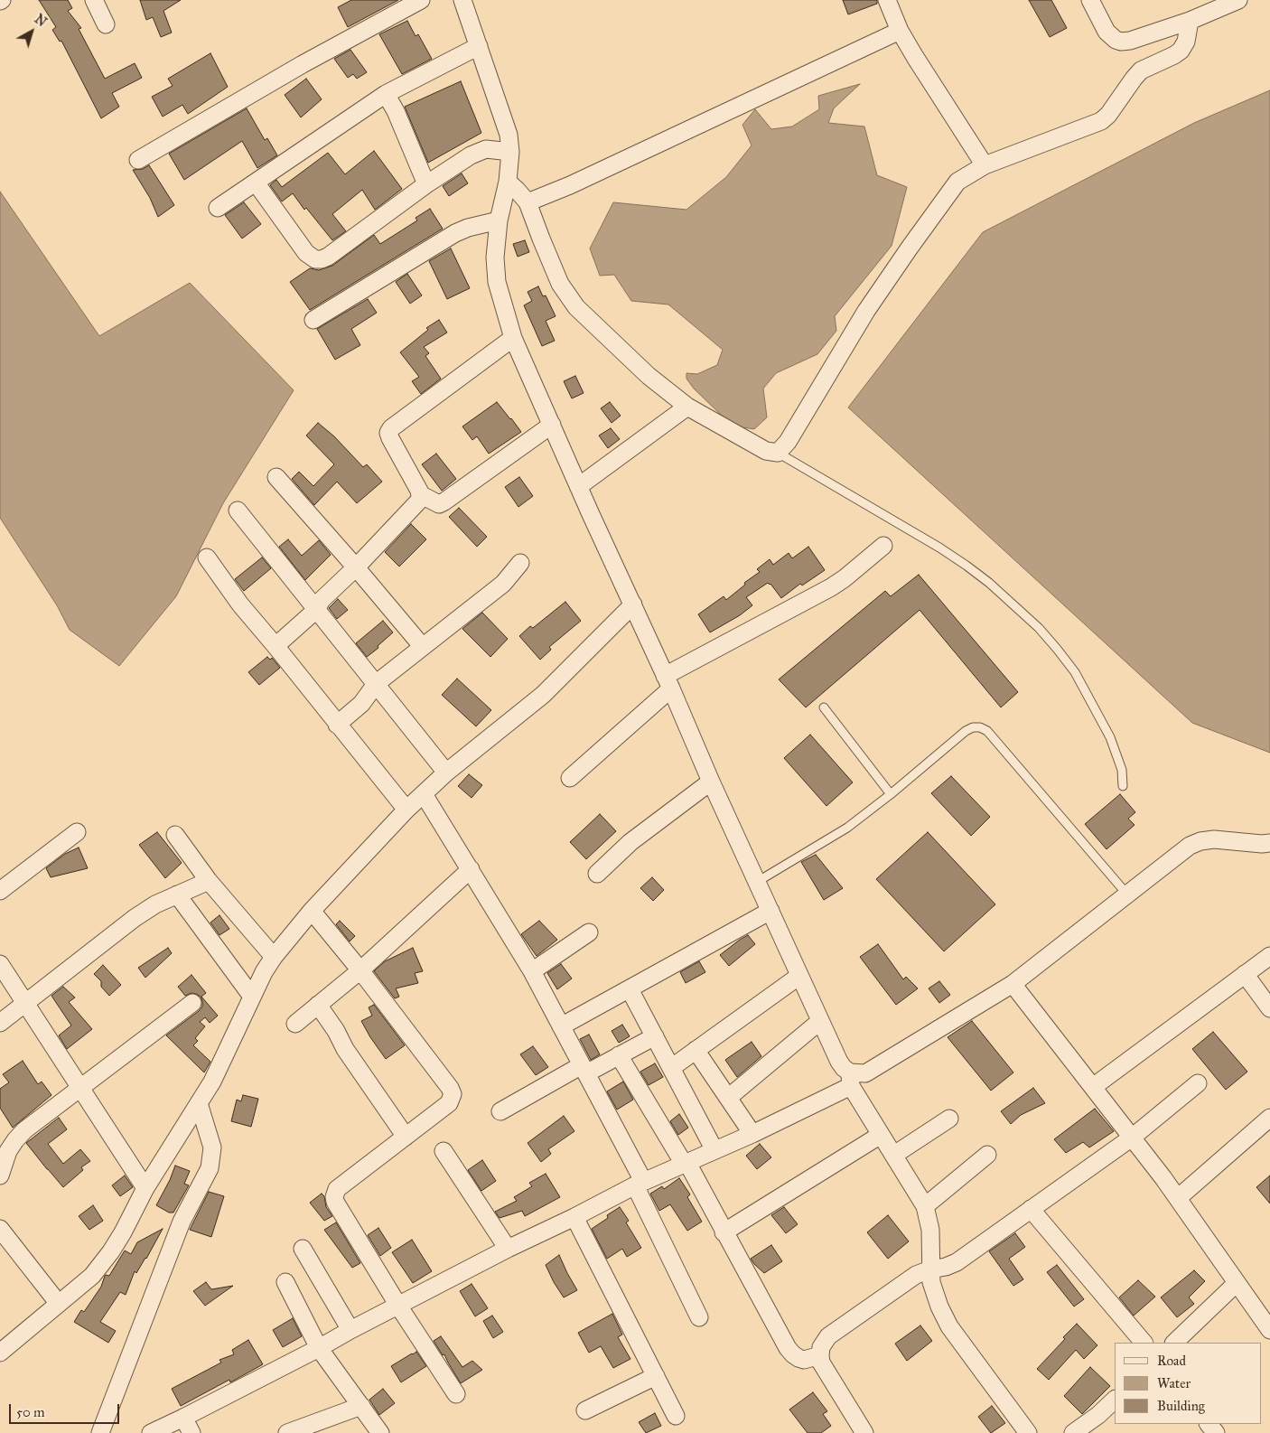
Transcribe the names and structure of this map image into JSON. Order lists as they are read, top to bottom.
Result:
{
  "legend": ["Road", "Water", "Building"],
  "scale_bar": "50 m",
  "north": "top right"
}
